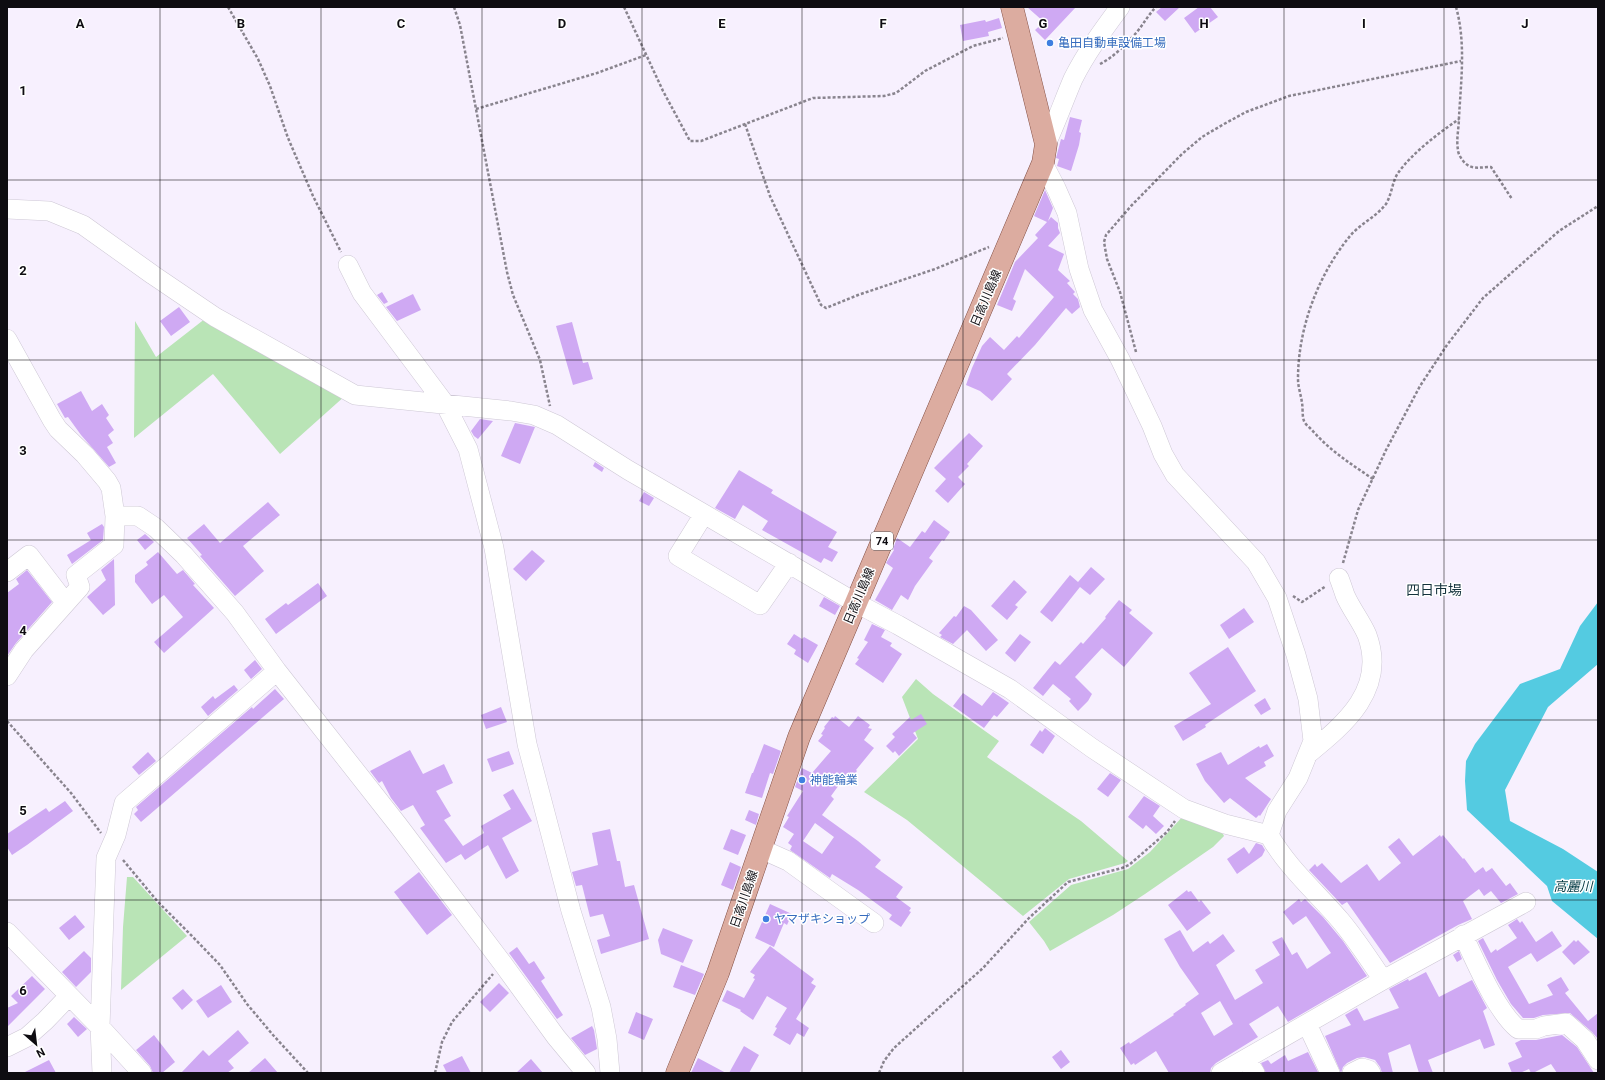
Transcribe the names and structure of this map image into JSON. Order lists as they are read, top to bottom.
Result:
{
  "streets": {
    "main road": ["日高川島線", "74"]
  },
  "districts": ["四日市場"],
  "water": ["高麗川"],
  "places": ["亀田自動車設備工場", "神能輪業", "ヤマザキショップ"],
  "north": "bottom right",
  "grid": {
    "columns": [
      "A",
      "B",
      "C",
      "D",
      "E",
      "F",
      "G",
      "H",
      "I",
      "J"
    ],
    "rows": [
      "1",
      "2",
      "3",
      "4",
      "5",
      "6"
    ]
  }
}
